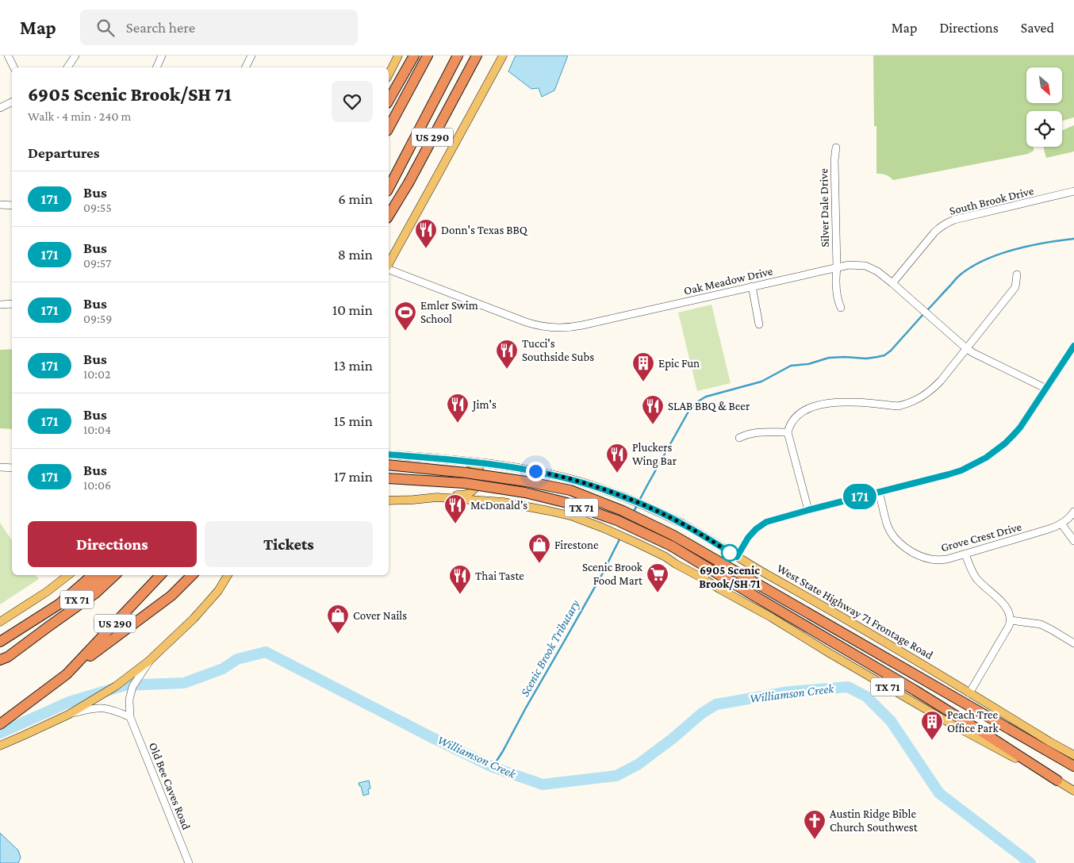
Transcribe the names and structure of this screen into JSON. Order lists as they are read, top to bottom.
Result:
{
  "streets": {
    "highway": ["US 290", "TX 71"],
    "main road": ["West State Highway 71 Frontage Road"],
    "street": [
      "South Brook Drive",
      "Silver Dale Drive",
      "Oak Meadow Drive",
      "Grove Crest Drive",
      "Old Bee Caves Road"
    ]
  },
  "crossings": [
    ["US 290", "TX 71"],
    ["South Brook Drive", "Oak Meadow Drive"],
    ["Silver Dale Drive", "Oak Meadow Drive"]
  ],
  "water": ["Scenic Brook Tributary", "Williamson Creek"],
  "places": {
    "restaurant": [
      "Donn's Texas BBQ",
      "Tucci's Southside Subs",
      "Jim's",
      "SLAB BBQ & Beer",
      "Pluckers Wing Bar",
      "McDonald's",
      "Thai Taste"
    ],
    "sports": ["Emler Swim School"],
    "building": ["Epic Fun", "Peach Tree Office Park"],
    "other": ["6905 Scenic Brook/SH 71"],
    "shop": ["Firestone", "Cover Nails"],
    "supermarket": ["Scenic Brook Food Mart"],
    "church": ["Austin Ridge Bible Church Southwest"]
  },
  "lines": ["bus line 171"],
  "north": "bottom right",
  "page": {
    "header": "Map",
    "search": "Search here",
    "nav": ["Map", "Directions", "Saved"],
    "on_map": "171",
    "heading": [
      ["6905 Scenic Brook/SH 71", "Walk · 4 min · 240 m"],
      "Departures"
    ],
    "list": [
      {
        "mark": "171",
        "name": "Bus",
        "note": "09:55",
        "value": "6 min"
      },
      {
        "mark": "171",
        "name": "Bus",
        "note": "09:57",
        "value": "8 min"
      },
      {
        "mark": "171",
        "name": "Bus",
        "note": "09:59",
        "value": "10 min"
      },
      {
        "mark": "171",
        "name": "Bus",
        "note": "10:02",
        "value": "13 min"
      },
      {
        "mark": "171",
        "name": "Bus",
        "note": "10:04",
        "value": "15 min"
      },
      {
        "mark": "171",
        "name": "Bus",
        "note": "10:06",
        "value": "17 min"
      }
    ],
    "buttons": ["Directions", "Tickets"]
  }
}
